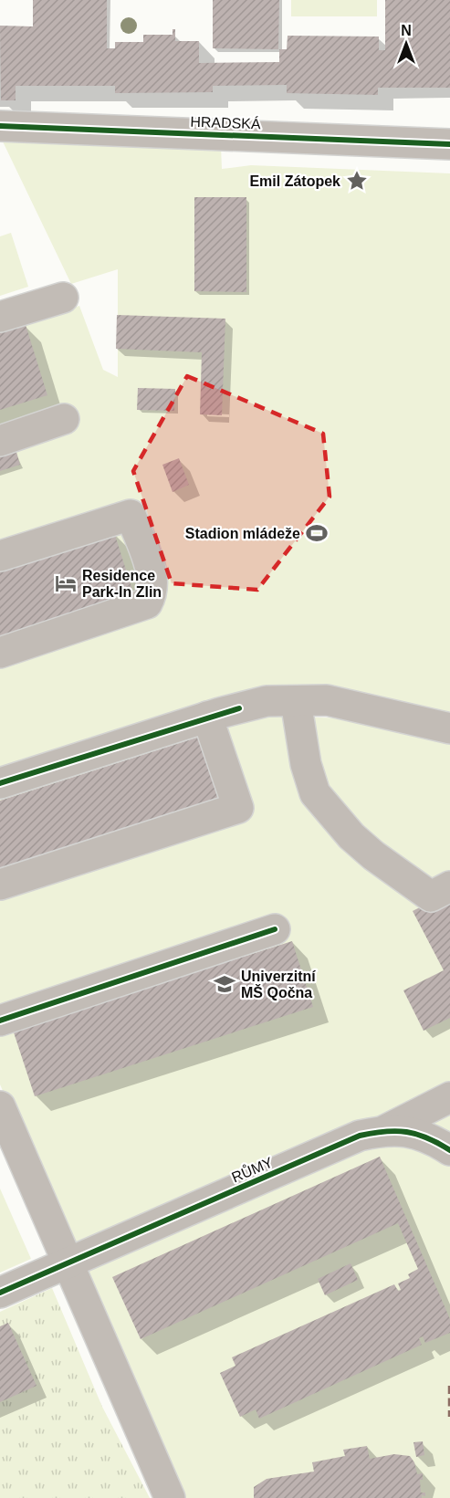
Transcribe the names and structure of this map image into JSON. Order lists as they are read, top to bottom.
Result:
{
  "streets": {
    "street": ["HRADSKÁ", "RŮMY"]
  },
  "places": {
    "place": ["Emil Zátopek"],
    "sports": ["Stadion mládeže"],
    "hotel": ["Residence Park-In Zlin"],
    "school or university": ["Univerzitní MŠ Qočna"]
  },
  "north": "top"
}
